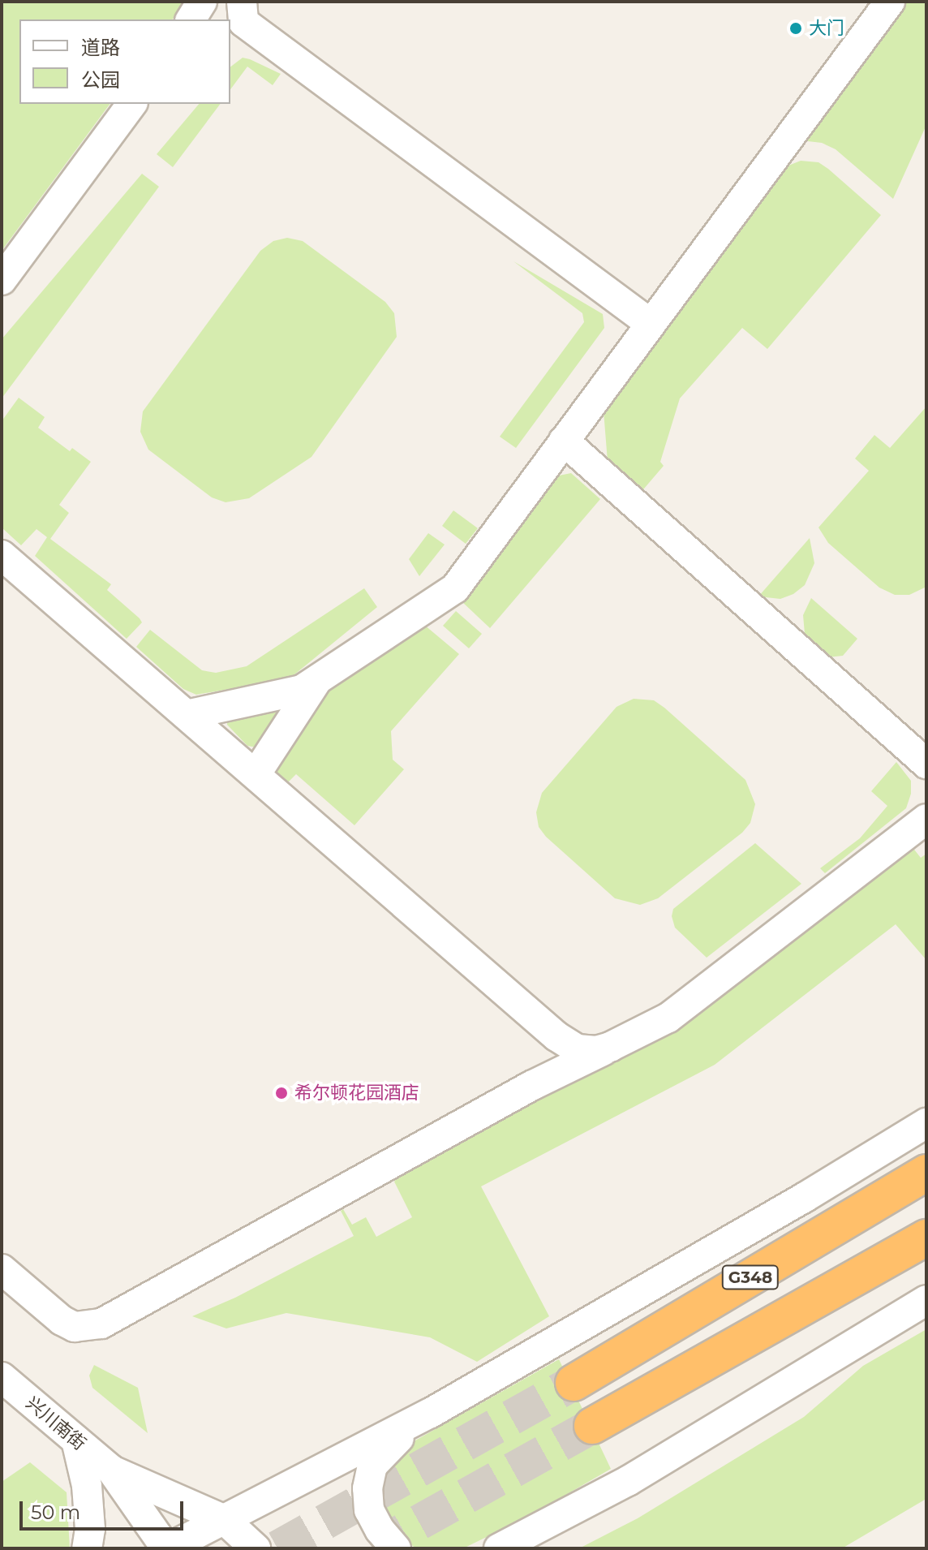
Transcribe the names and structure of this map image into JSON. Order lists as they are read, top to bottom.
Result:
{
  "streets": {
    "highway": ["G348"],
    "street": ["兴川南街"]
  },
  "places": ["大门", "希尔顿花园酒店"],
  "legend": ["道路", "公园"],
  "scale_bar": "50 m"
}
